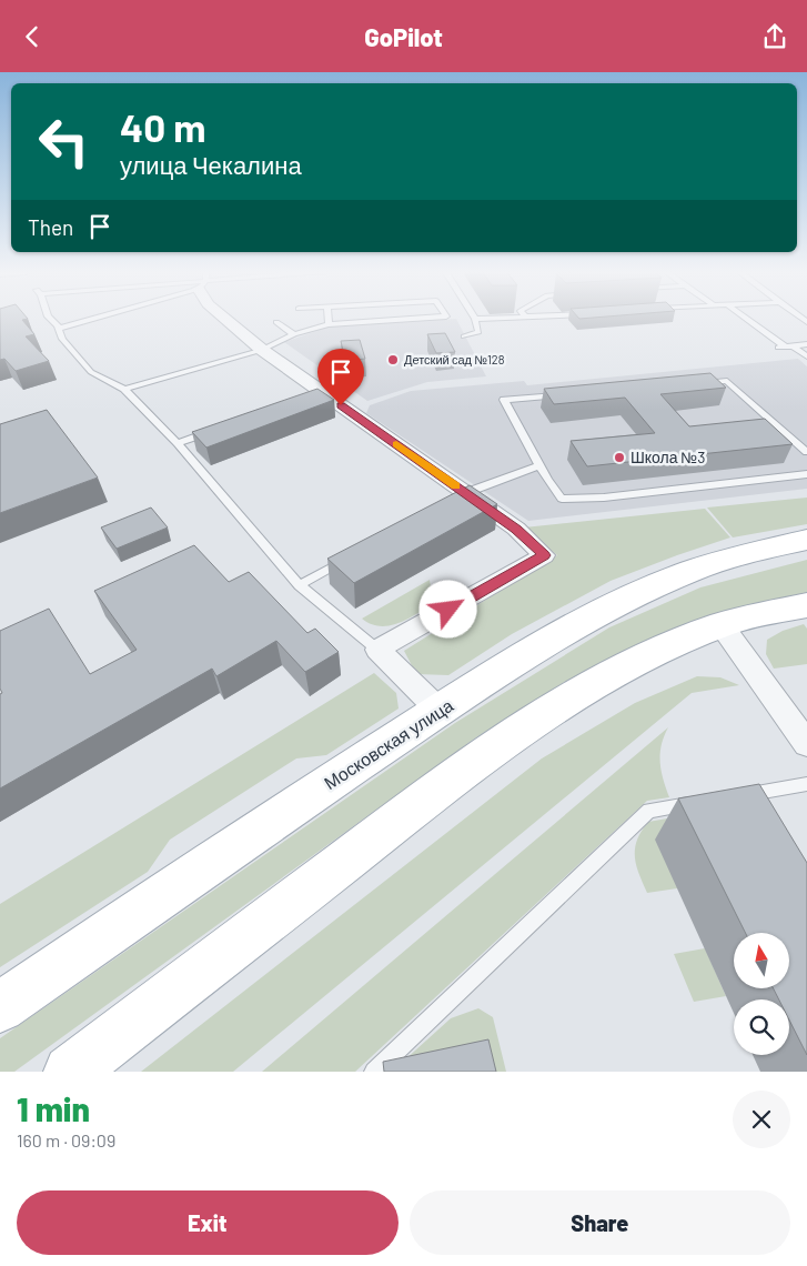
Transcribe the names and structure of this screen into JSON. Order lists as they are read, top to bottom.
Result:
{
  "streets": {
    "main road": ["Московская улица"]
  },
  "places": ["Детский сад №128", "Школа №3"],
  "north": "top",
  "page": {
    "header": "GoPilot",
    "turn": ["40 m", "улица Чекалина"],
    "then": "Then",
    "heading": ["1 min", "160 m · 09:09"],
    "buttons": ["Exit", "Share"]
  }
}
